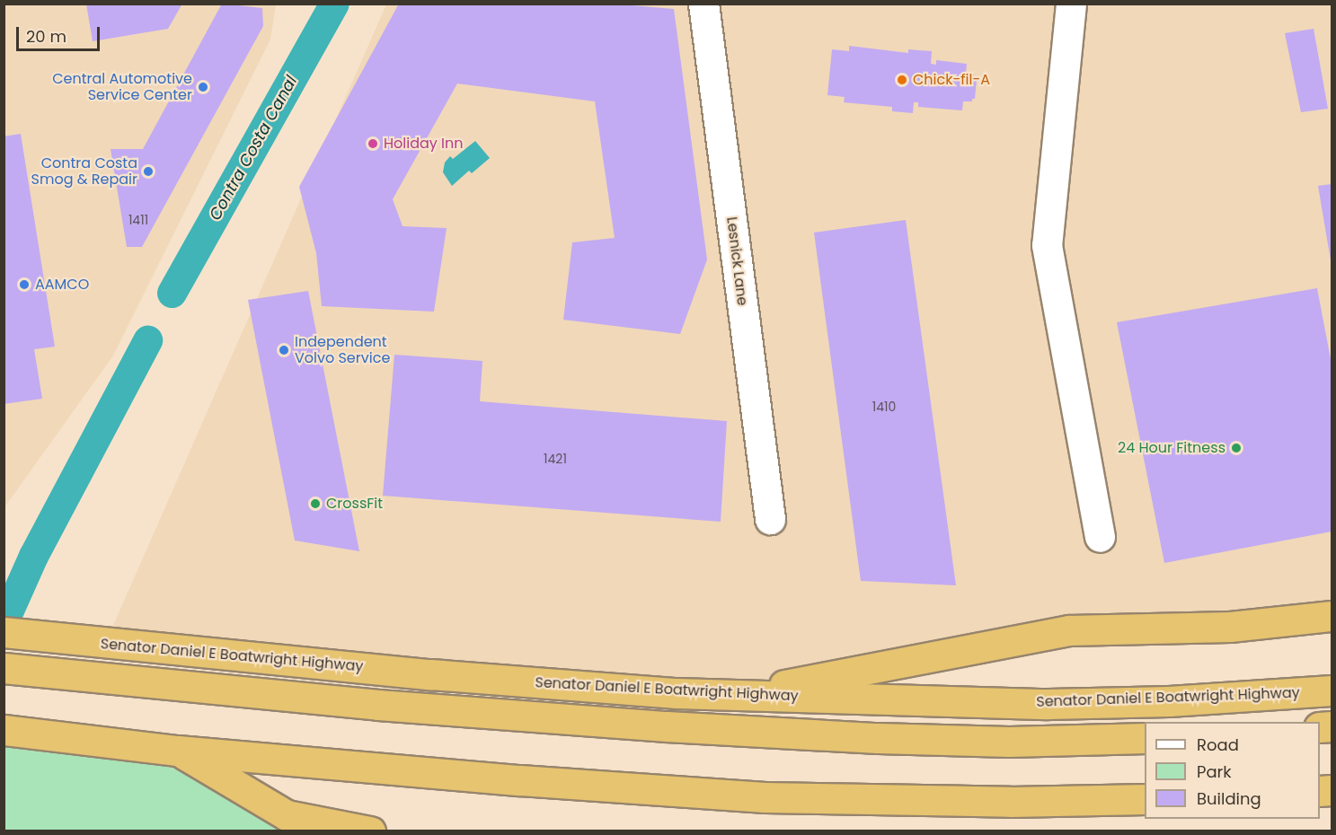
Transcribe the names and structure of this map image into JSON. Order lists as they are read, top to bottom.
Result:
{
  "streets": {
    "highway": ["Senator Daniel E Boatwright Highway"],
    "street": ["Lesnick Lane"]
  },
  "water": ["Contra Costa Canal"],
  "places": [
    "Chick-fil-A",
    "Central Automotive Service Center",
    "Holiday Inn",
    "Contra Costa Smog & Repair",
    "AAMCO",
    "Independent Volvo Service",
    "24 Hour Fitness",
    "CrossFit"
  ],
  "house_numbers": ["1411", "1410", "1421"],
  "legend": ["Road", "Park", "Building"],
  "scale_bar": "20 m"
}
